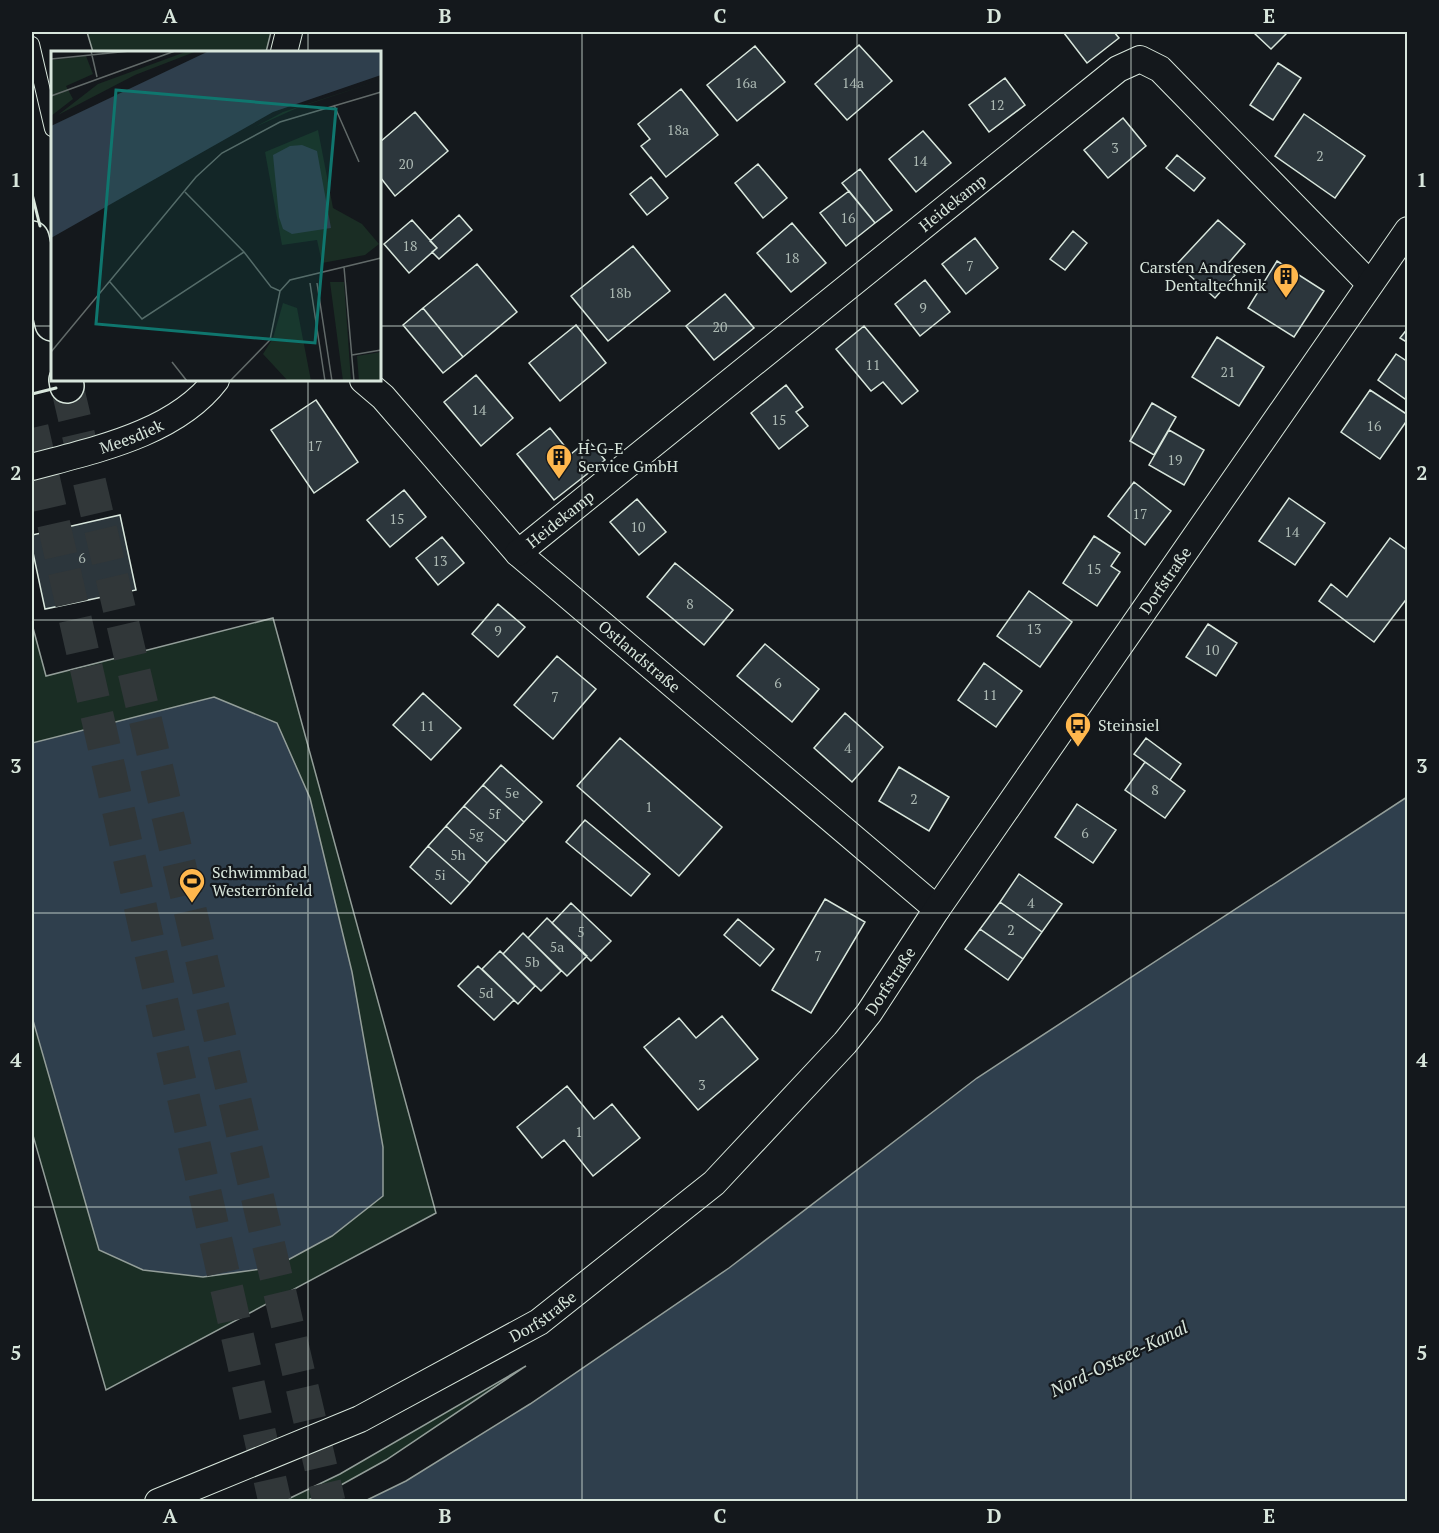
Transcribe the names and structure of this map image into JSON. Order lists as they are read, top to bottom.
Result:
{
  "streets": {
    "street": [
      "Heidekamp",
      "Meesdiek",
      "Dorfstraße",
      "Ostlandstraße"
    ]
  },
  "crossings": [
    ["Heidekamp", "Dorfstraße"],
    ["Heidekamp", "Ostlandstraße"],
    ["Dorfstraße", "Ostlandstraße"]
  ],
  "water": ["Nord-Ostsee-Kanal"],
  "places": {
    "building": ["Carsten Andresen Dentaltechnik", "H-G-E Service GmbH"],
    "bus stop": ["Steinsiel"],
    "sports": ["Schwimmbad Westerrönfeld"]
  },
  "house_numbers": [
    "16a",
    "14a",
    "12",
    "18a",
    "3",
    "2",
    "14",
    "20",
    "16",
    "18",
    "18",
    "7",
    "18b",
    "9",
    "20",
    "11",
    "21",
    "14",
    "15",
    "16",
    "17",
    "19",
    "17",
    "15",
    "10",
    "14",
    "6",
    "13",
    "15",
    "8",
    "13",
    "9",
    "10",
    "6",
    "11",
    "7",
    "11",
    "4",
    "8",
    "5e",
    "2",
    "1",
    "5f",
    "6",
    "5g",
    "5h",
    "5i",
    "4",
    "2",
    "5",
    "5a",
    "7",
    "5b",
    "5d",
    "3",
    "1"
  ],
  "grid": {
    "columns": [
      "A",
      "B",
      "C",
      "D",
      "E"
    ],
    "rows": [
      "1",
      "2",
      "3",
      "4",
      "5"
    ]
  }
}
